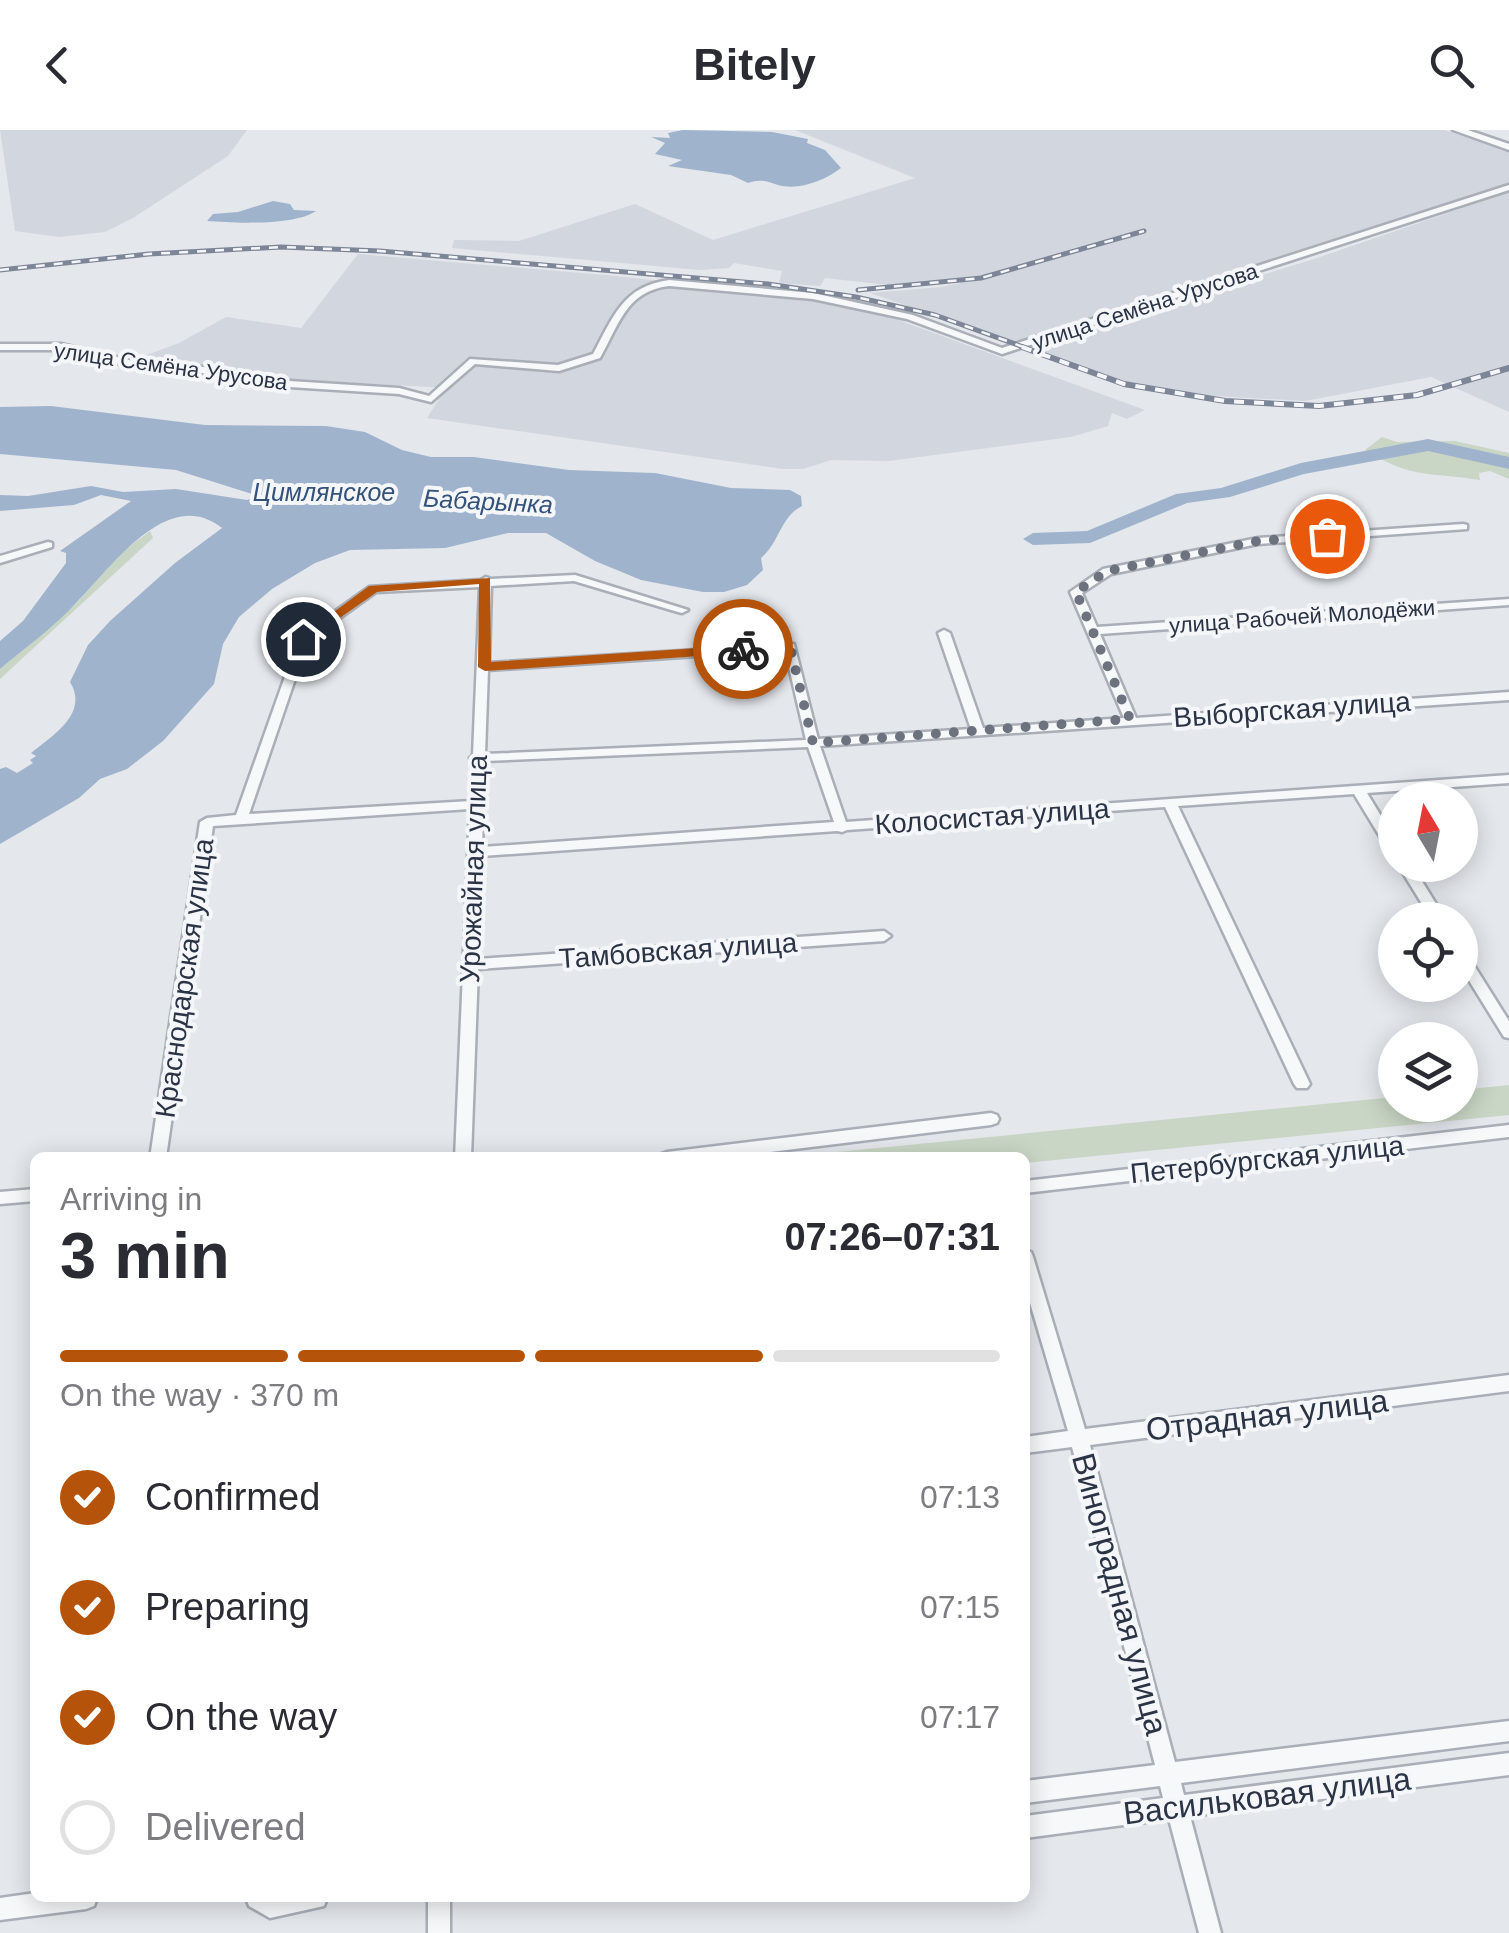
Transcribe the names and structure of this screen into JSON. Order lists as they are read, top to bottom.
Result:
{
  "streets": {
    "street": [
      "улица Семёна Урусова",
      "улица Рабочей Молодёжи",
      "Выборгская улица",
      "Колосистая улица",
      "Урожайная улица",
      "Тамбовская улица",
      "Краснодарская улица",
      "Петербургская улица",
      "Отрадная улица",
      "Виноградная улица",
      "Васильковая улица"
    ]
  },
  "crossings": [
    ["Выборгская улица", "Урожайная улица"],
    ["Колосистая улица", "Урожайная улица"],
    ["Урожайная улица", "Тамбовская улица"],
    ["Урожайная улица", "Краснодарская улица"],
    ["Отрадная улица", "Виноградная улица"],
    ["Виноградная улица", "Васильковая улица"]
  ],
  "water": ["Цимлянское", "Бабарынка"],
  "north": "top",
  "page": {
    "header": "Bitely",
    "heading": ["3 min", "Arriving in", "07:26–07:31"],
    "bar": "On the way · 370 m",
    "list": [
      ["Confirmed", "07:13"],
      ["Preparing", "07:15"],
      ["On the way", "07:17"],
      "Delivered"
    ]
  }
}
